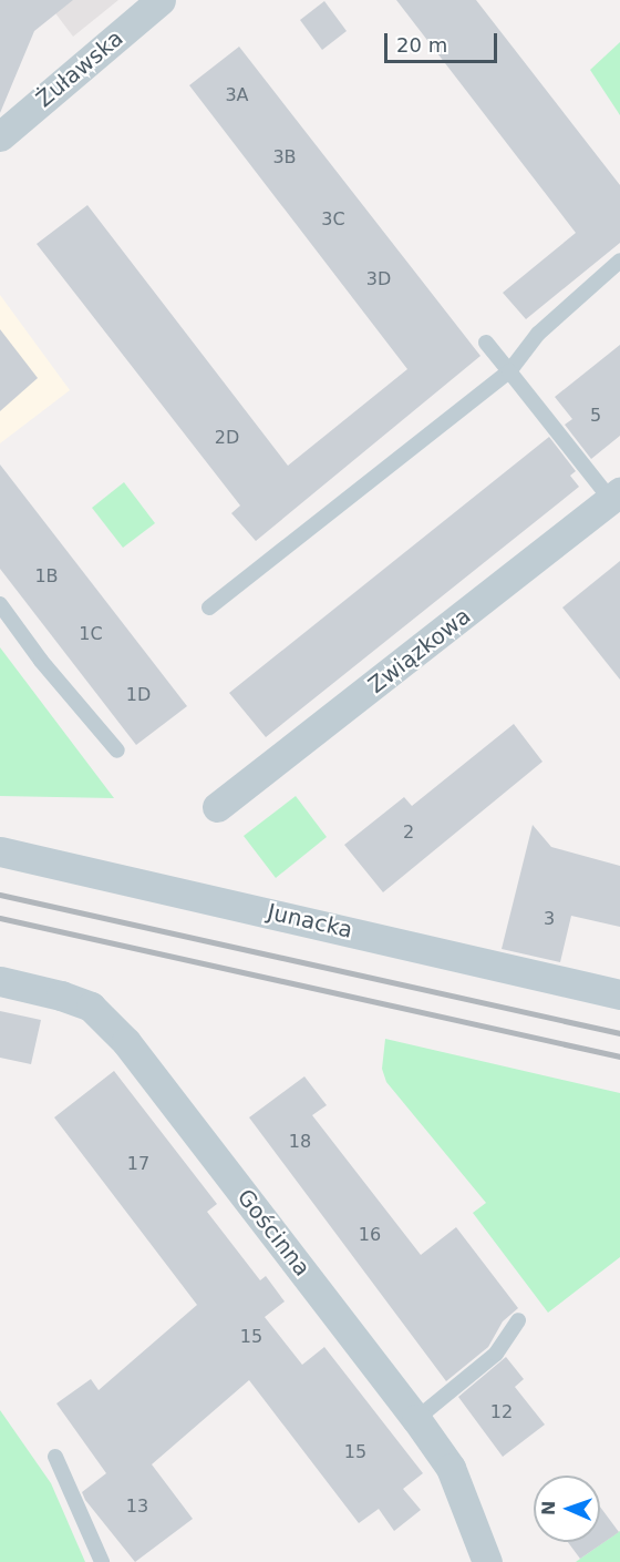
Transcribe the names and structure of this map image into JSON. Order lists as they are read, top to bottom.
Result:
{
  "streets": {
    "street": [
      "Żuławska",
      "Związkowa",
      "Junacka",
      "Gościnna"
    ]
  },
  "house_numbers": [
    "3A",
    "3B",
    "3C",
    "3D",
    "5",
    "2D",
    "1B",
    "1C",
    "1D",
    "2",
    "3",
    "18",
    "17",
    "16",
    "15",
    "12",
    "15",
    "13"
  ],
  "scale_bar": "20 m",
  "north": "left"
}
